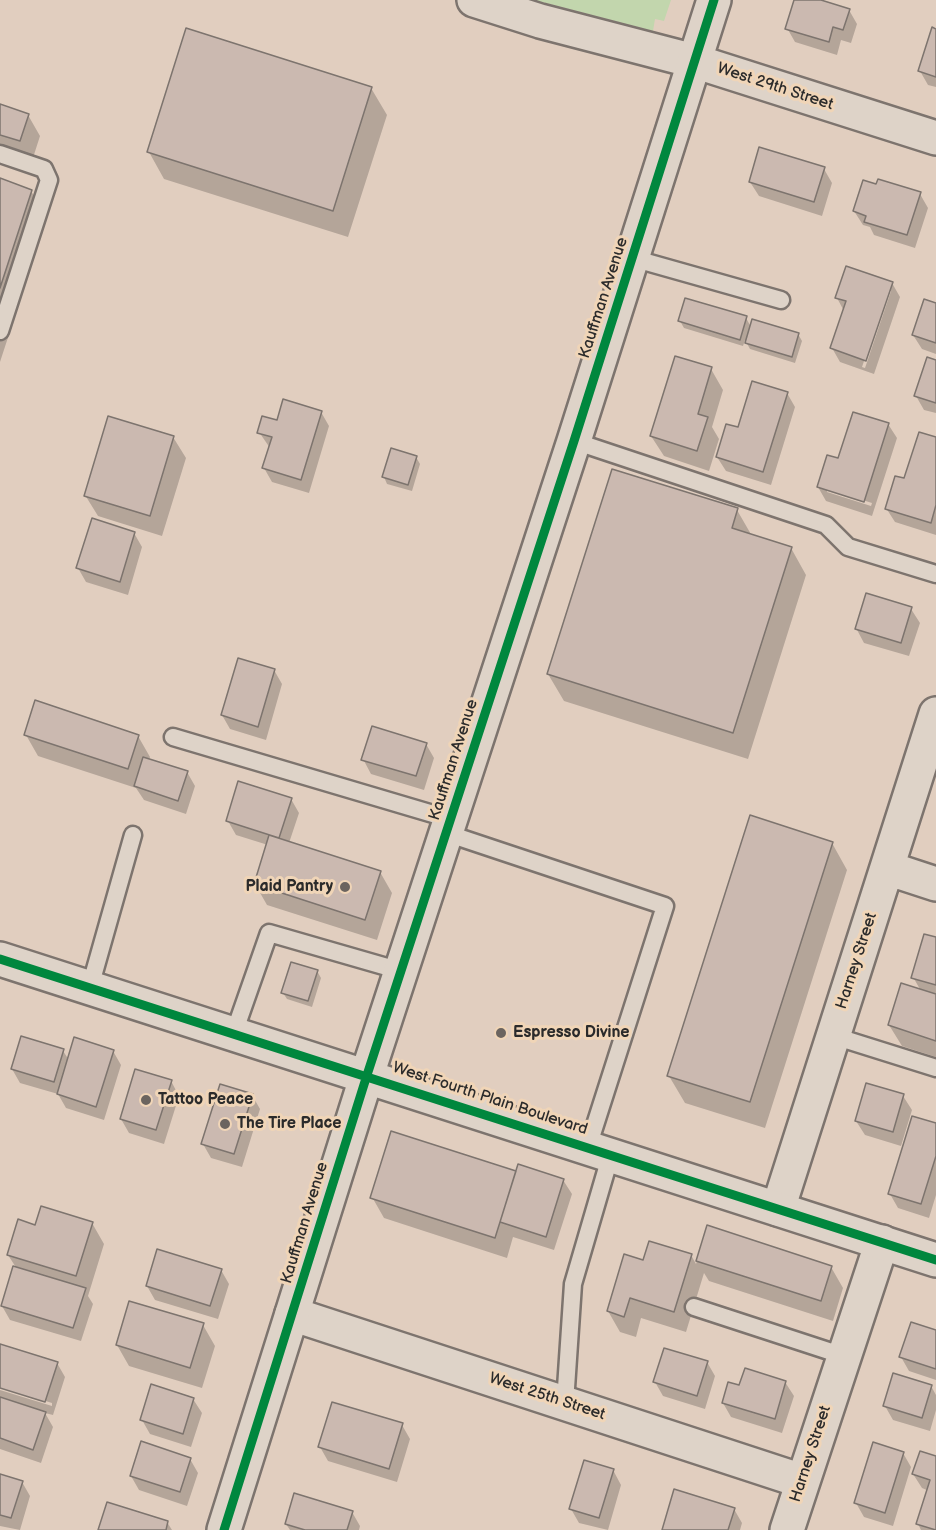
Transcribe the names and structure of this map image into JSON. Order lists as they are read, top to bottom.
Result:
{
  "streets": {
    "street": [
      "West 29th Street",
      "Kauffman Avenue",
      "Harney Street",
      "West Fourth Plain Boulevard",
      "West 25th Street"
    ]
  },
  "crossings": [
    ["West 29th Street", "Kauffman Avenue"],
    ["Kauffman Avenue", "West Fourth Plain Boulevard"],
    ["Kauffman Avenue", "West 25th Street"],
    ["Harney Street", "West Fourth Plain Boulevard"],
    ["Harney Street", "West 25th Street"]
  ],
  "places": [
    "Plaid Pantry",
    "Espresso Divine",
    "Tattoo Peace",
    "The Tire Place"
  ]
}
